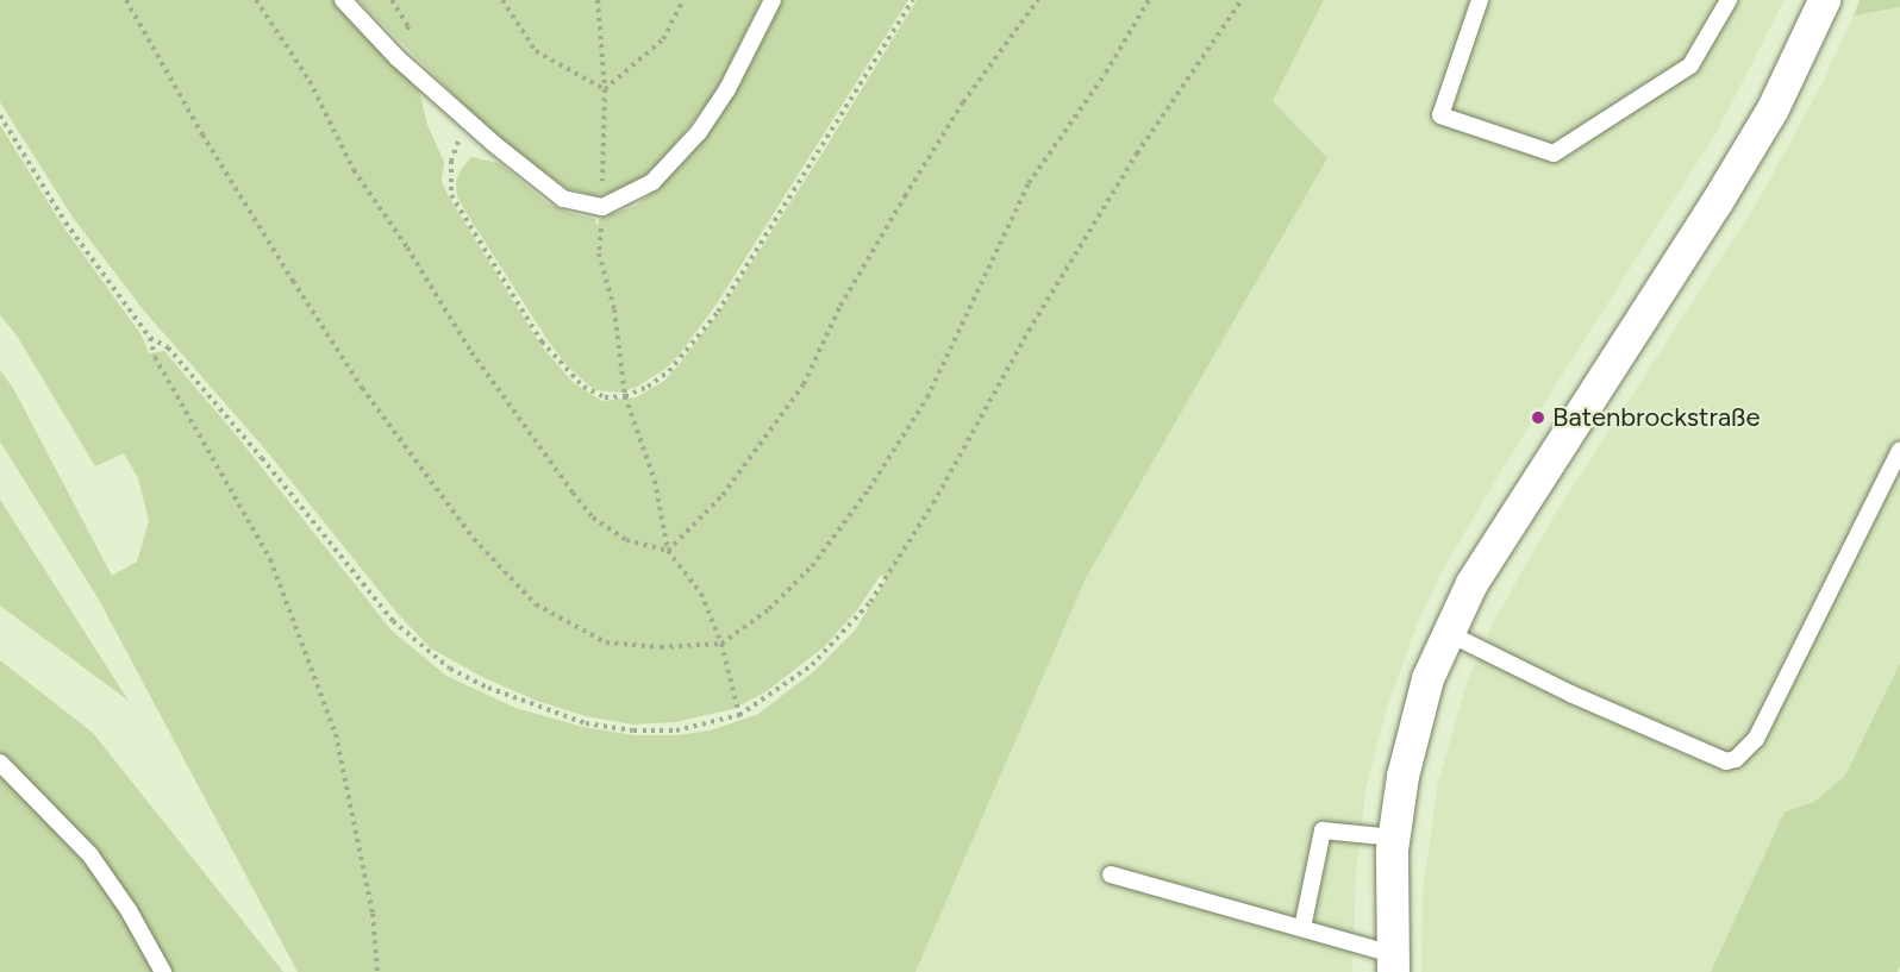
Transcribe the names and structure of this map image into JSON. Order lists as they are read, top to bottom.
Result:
{
  "places": ["Batenbrockstraße"]
}
